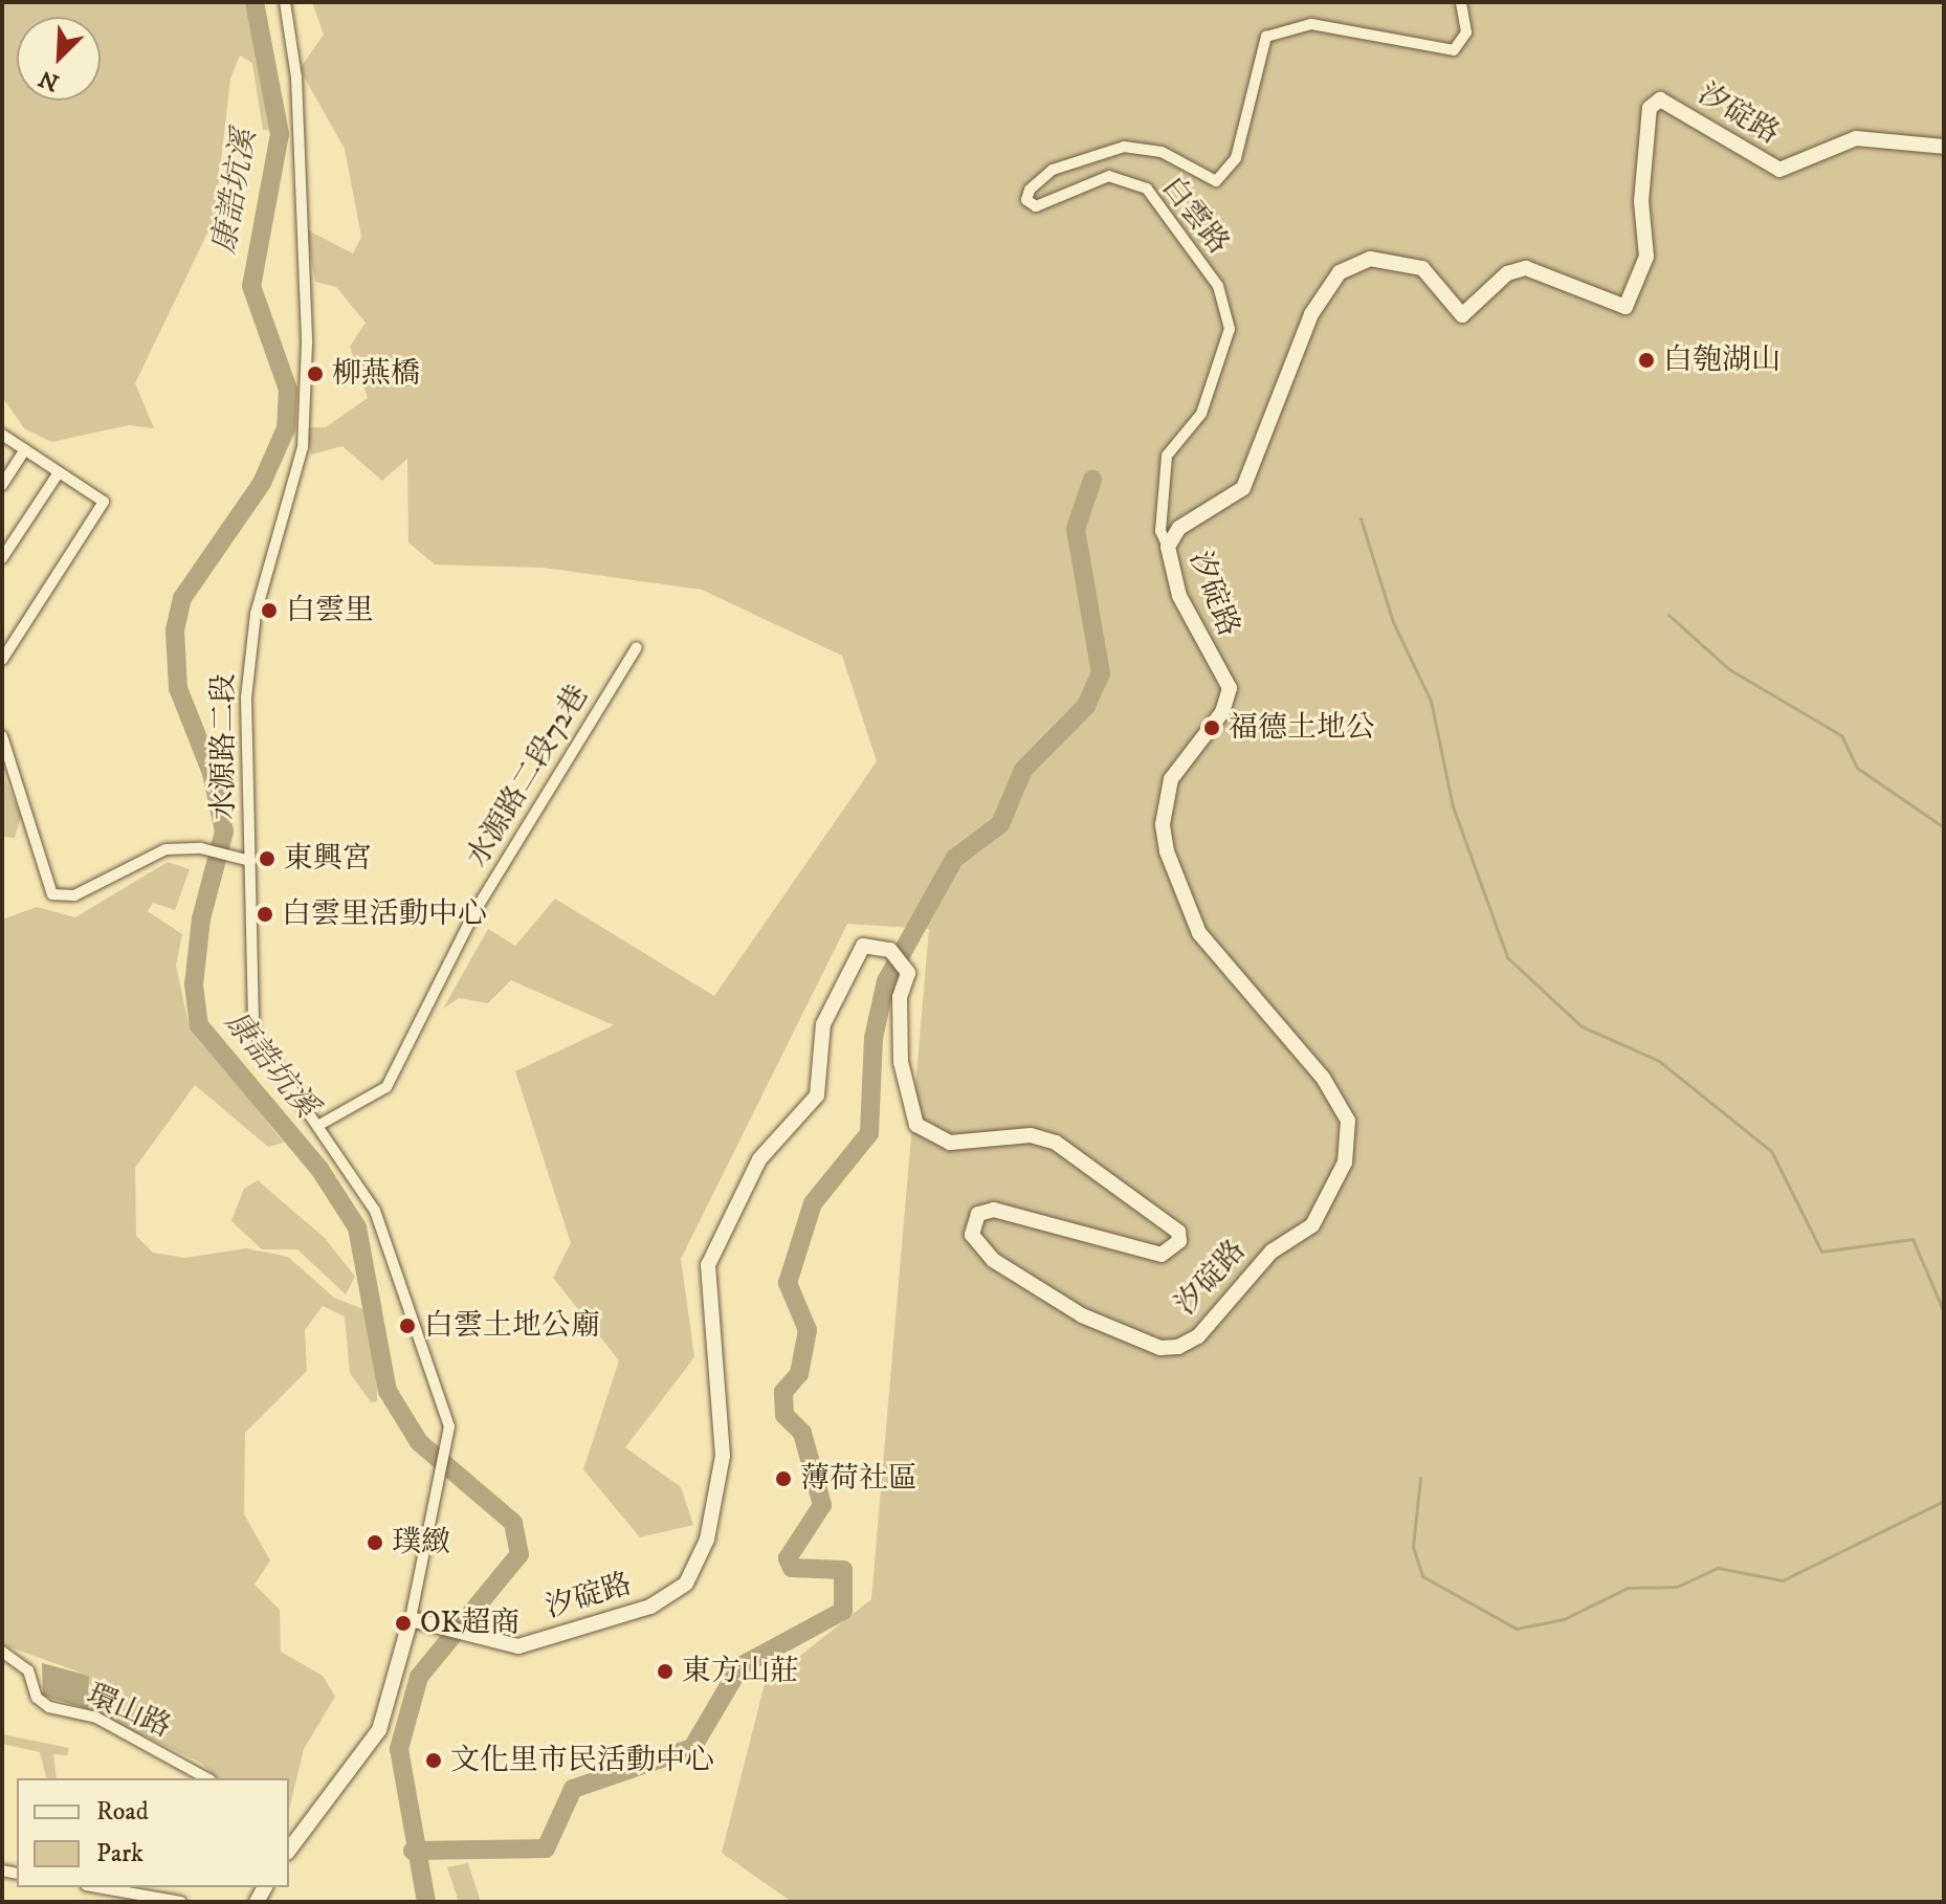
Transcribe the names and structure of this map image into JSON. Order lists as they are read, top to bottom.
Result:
{
  "streets": {
    "street": [
      "汐碇路",
      "白雲路",
      "水源路二段",
      "水源路二段72巷",
      "環山路"
    ]
  },
  "crossings": [
    ["汐碇路", "白雲路"],
    ["汐碇路", "水源路二段"],
    ["水源路二段", "水源路二段72巷"]
  ],
  "water": ["康誥坑溪"],
  "places": [
    "白匏湖山",
    "柳燕橋",
    "白雲里",
    "福德土地公",
    "東興宮",
    "白雲里活動中心",
    "白雲土地公廟",
    "薄荷社區",
    "璞緻",
    "OK超商",
    "東方山莊",
    "文化里市民活動中心"
  ],
  "legend": ["Road", "Park"],
  "north": "bottom left"
}
